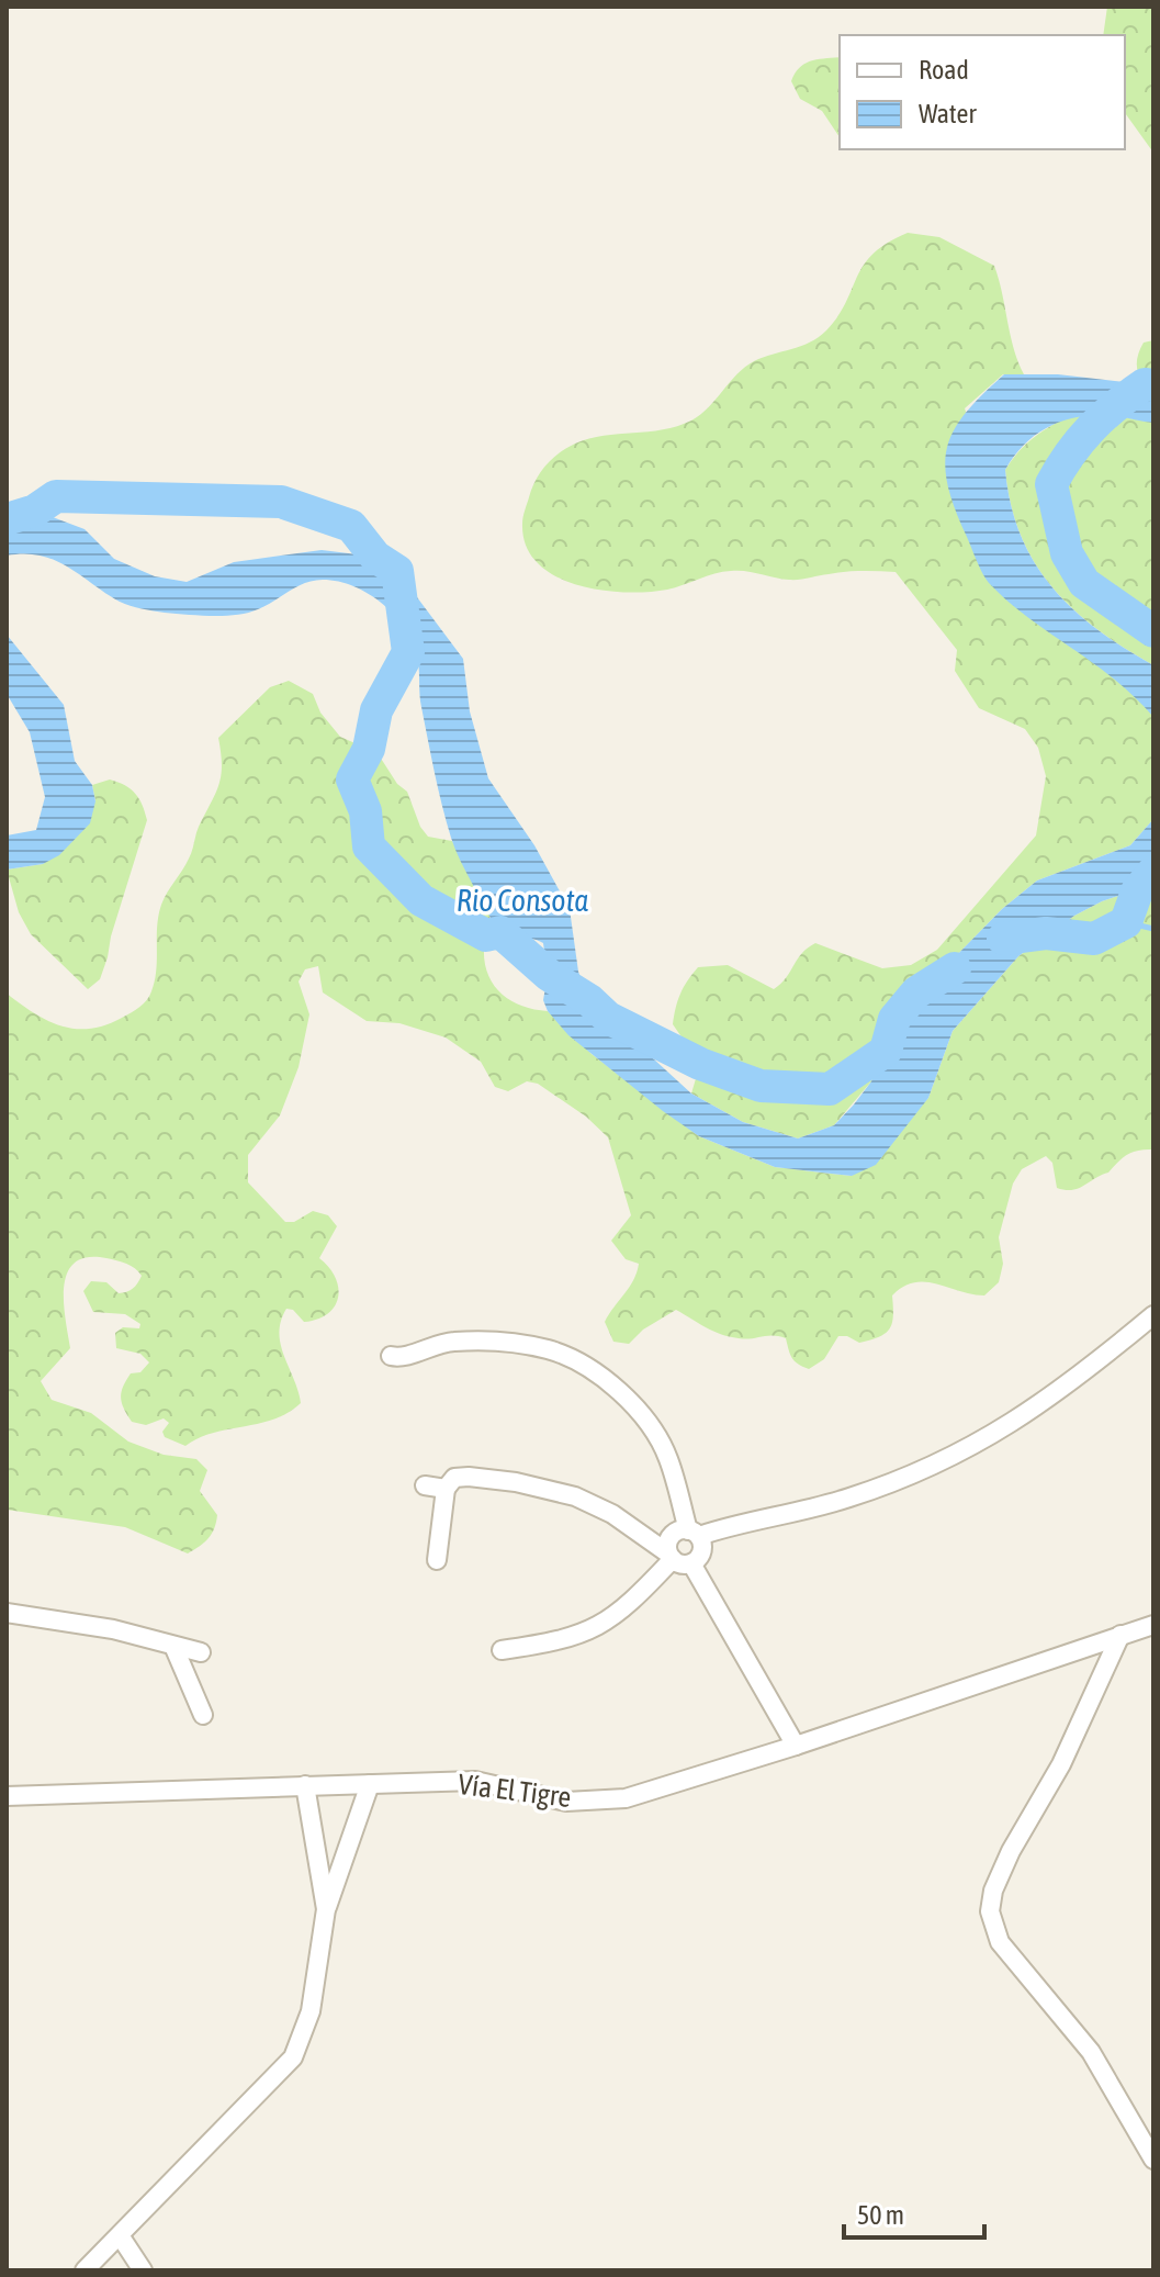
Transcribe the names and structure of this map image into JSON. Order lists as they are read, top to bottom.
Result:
{
  "streets": {
    "street": ["Vía El Tigre"]
  },
  "water": ["Rio Consota"],
  "legend": ["Road", "Water"],
  "scale_bar": "50 m"
}
